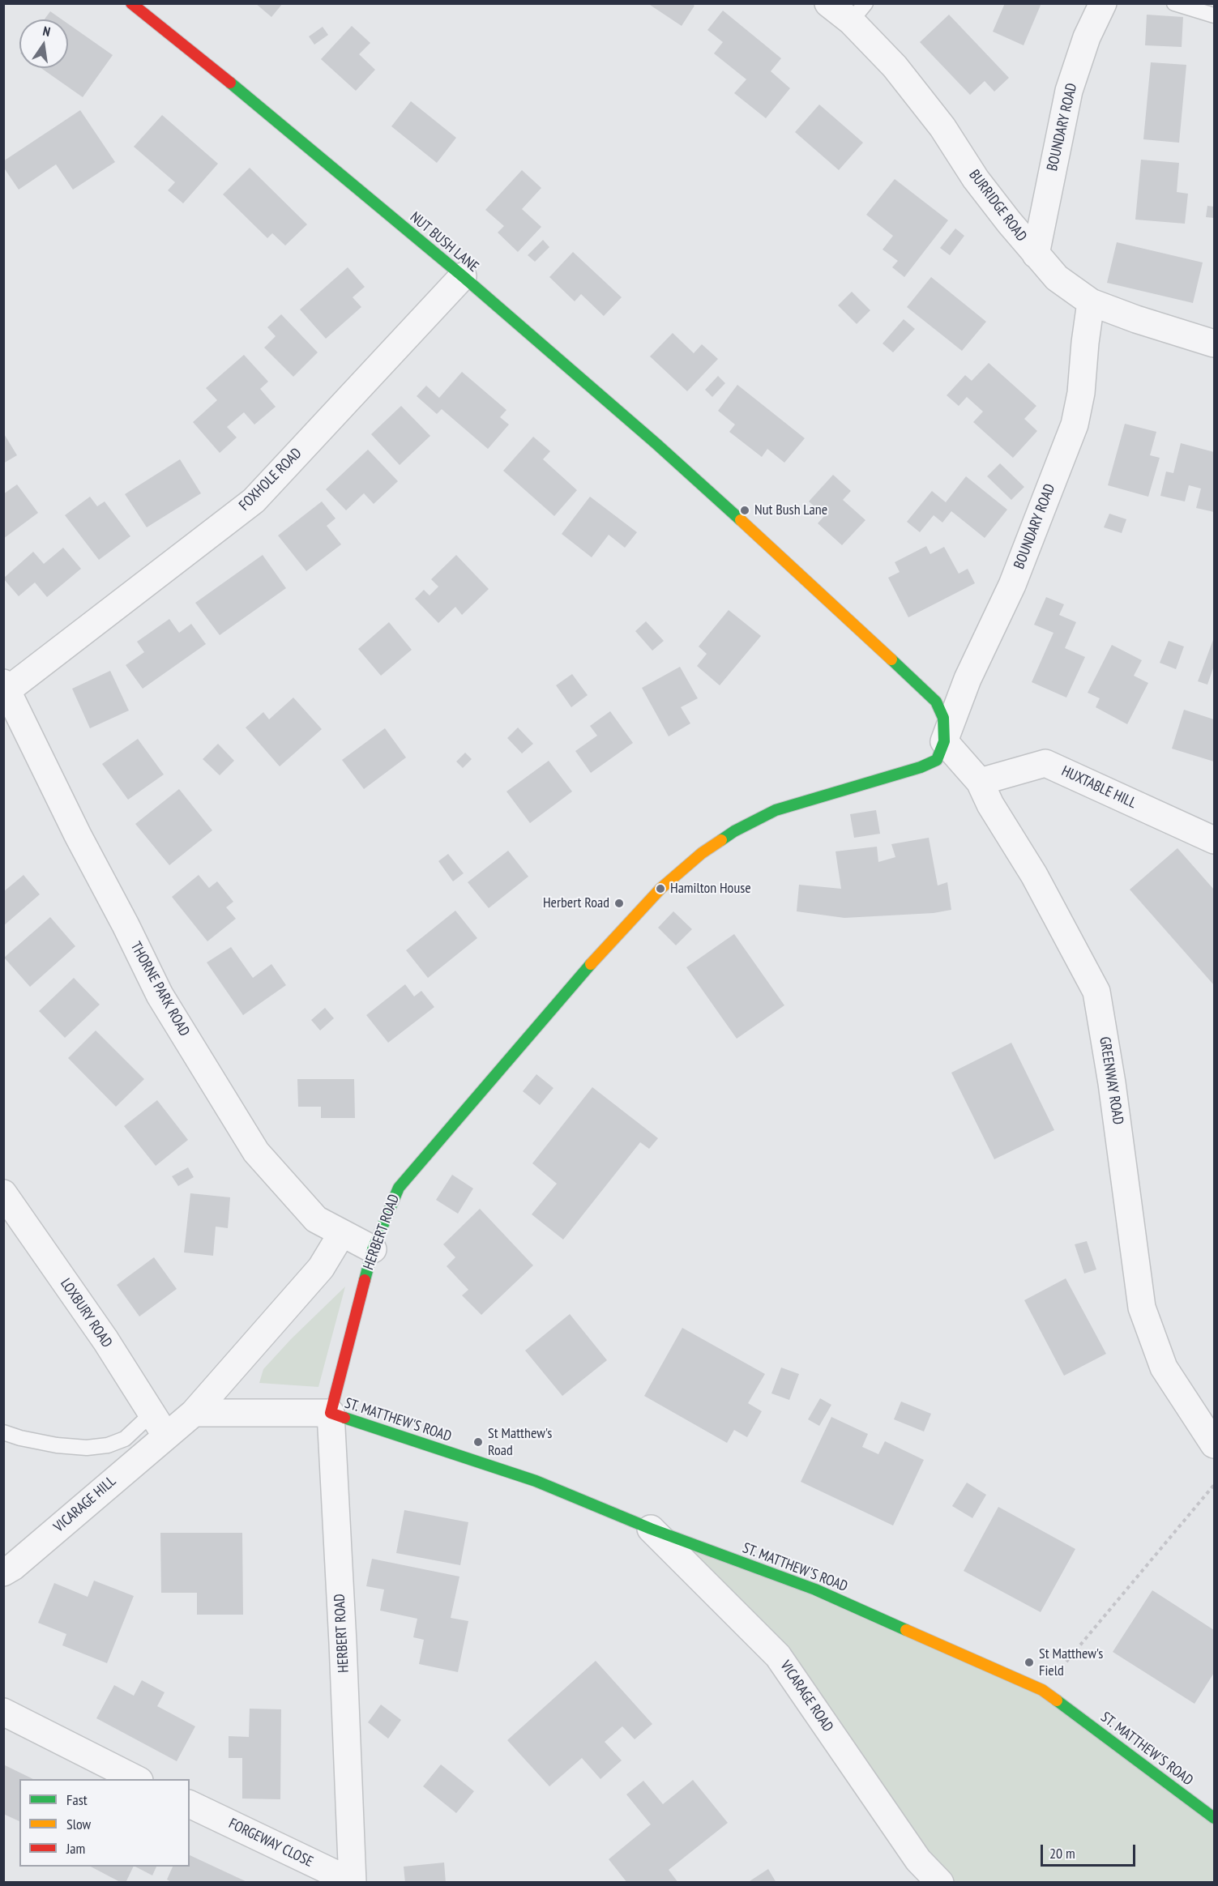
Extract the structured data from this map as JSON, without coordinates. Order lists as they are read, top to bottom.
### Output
{
  "streets": {
    "street": [
      "BOUNDARY ROAD",
      "BURRIDGE ROAD",
      "NUT BUSH LANE",
      "FOXHOLE ROAD",
      "HUXTABLE HILL",
      "THORNE PARK ROAD",
      "GREENWAY ROAD",
      "HERBERT ROAD",
      "LOXBURY ROAD",
      "ST. MATTHEW'S ROAD",
      "VICARAGE HILL",
      "VICARAGE ROAD",
      "FORGEWAY CLOSE"
    ]
  },
  "crossings": [
    ["BOUNDARY ROAD", "BURRIDGE ROAD"],
    ["BOUNDARY ROAD", "NUT BUSH LANE"],
    ["BOUNDARY ROAD", "GREENWAY ROAD"],
    ["BOUNDARY ROAD", "HERBERT ROAD"],
    ["NUT BUSH LANE", "FOXHOLE ROAD"],
    ["NUT BUSH LANE", "GREENWAY ROAD"],
    ["NUT BUSH LANE", "HERBERT ROAD"],
    ["FOXHOLE ROAD", "THORNE PARK ROAD"],
    ["HUXTABLE HILL", "GREENWAY ROAD"],
    ["THORNE PARK ROAD", "HERBERT ROAD"],
    ["THORNE PARK ROAD", "VICARAGE HILL"],
    ["GREENWAY ROAD", "HERBERT ROAD"],
    ["HERBERT ROAD", "ST. MATTHEW'S ROAD"],
    ["HERBERT ROAD", "FORGEWAY CLOSE"],
    ["LOXBURY ROAD", "VICARAGE HILL"],
    ["ST. MATTHEW'S ROAD", "VICARAGE ROAD"]
  ],
  "places": [
    "Nut Bush Lane",
    "Hamilton House",
    "Herbert Road",
    "St Matthew's Road",
    "St Matthew's Field"
  ],
  "legend": ["Fast", "Slow", "Jam"],
  "scale_bar": "20 m",
  "north": "top"
}
